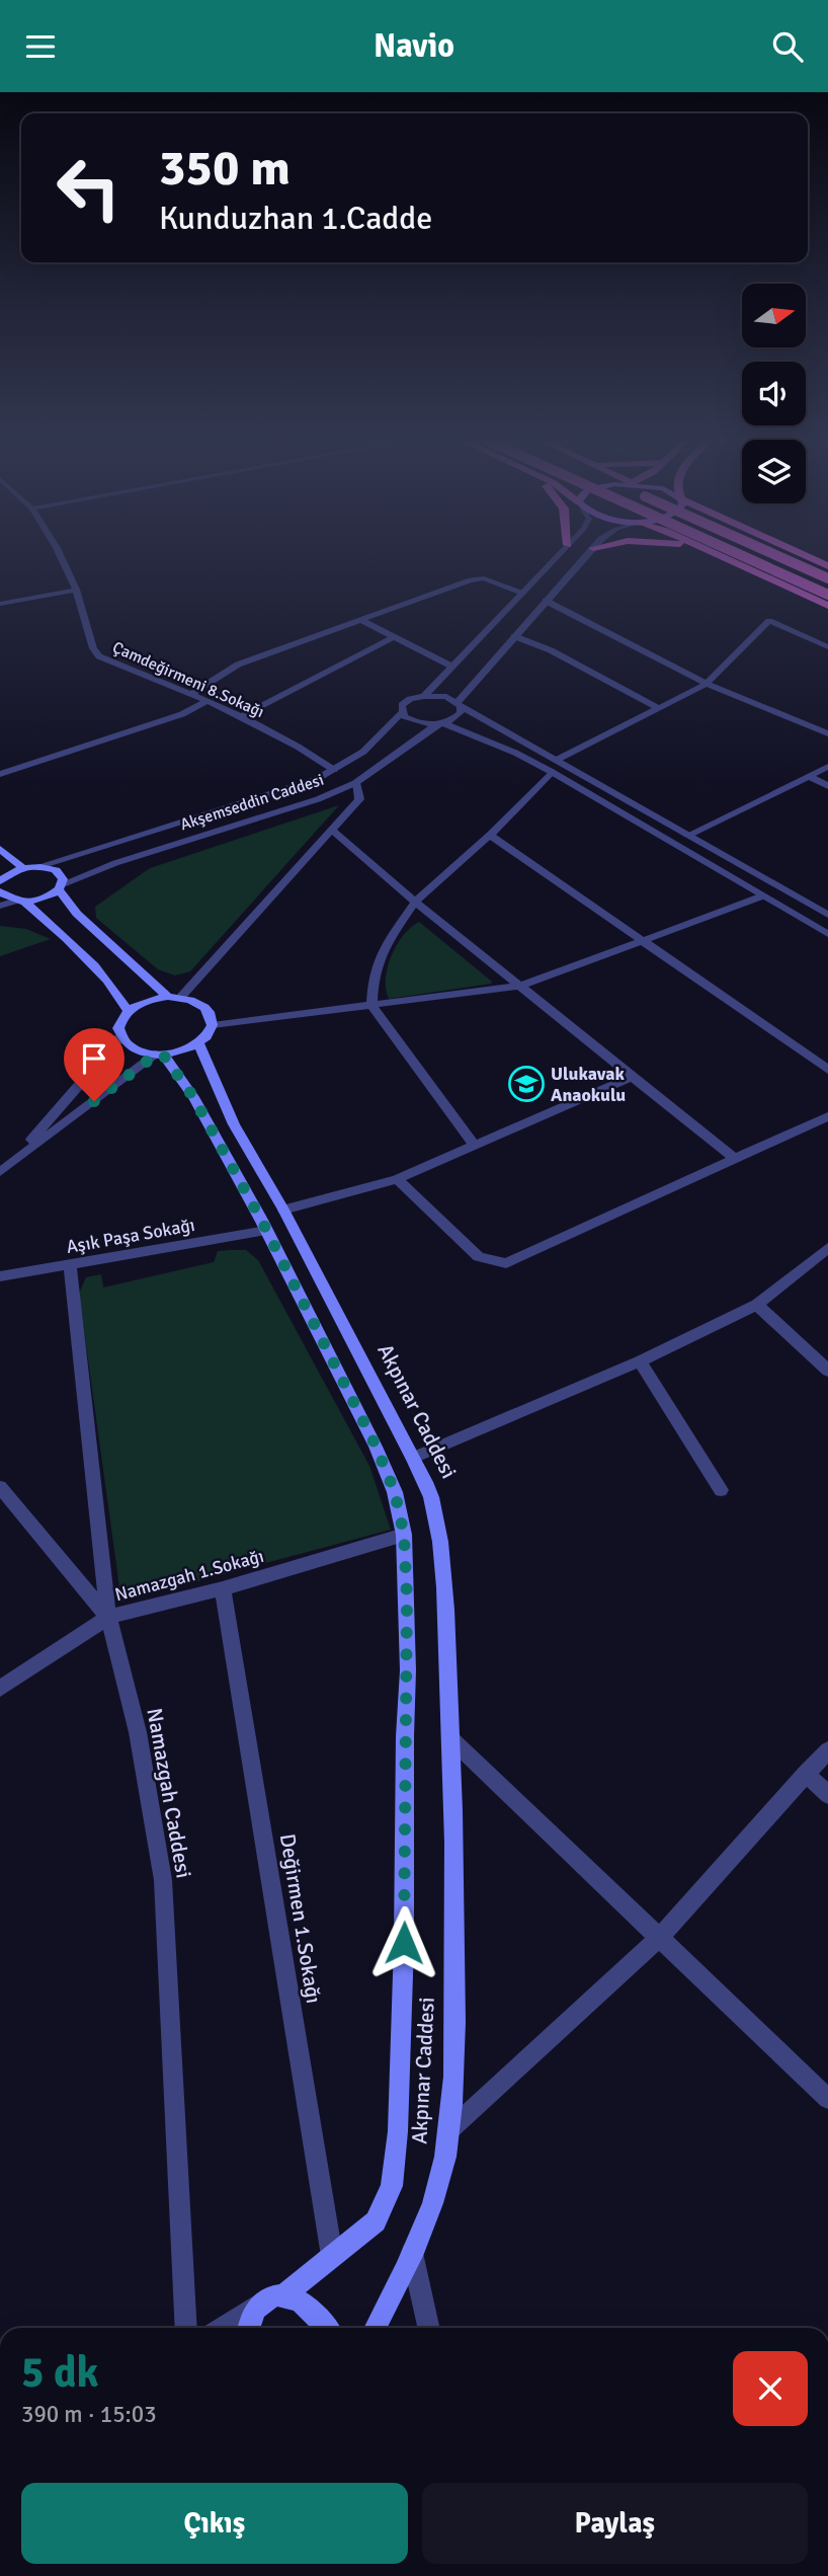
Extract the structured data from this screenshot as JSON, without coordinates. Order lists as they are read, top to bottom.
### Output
{
  "streets": {
    "main road": ["Akpınar Caddesi"],
    "street": [
      "Çamdeğirmeni 8.Sokağı",
      "Akşemseddin Caddesi",
      "Aşık Paşa Sokağı",
      "Namazgah 1.Sokağı",
      "Namazgah Caddesi",
      "Değirmen 1.Sokağı"
    ]
  },
  "crossings": [
    ["Çamdeğirmeni 8.Sokağı", "Akşemseddin Caddesi"],
    ["Aşık Paşa Sokağı", "Akpınar Caddesi"],
    ["Aşık Paşa Sokağı", "Namazgah Caddesi"],
    ["Akpınar Caddesi", "Namazgah 1.Sokağı"],
    ["Akpınar Caddesi", "Değirmen 1.Sokağı"],
    ["Namazgah 1.Sokağı", "Namazgah Caddesi"],
    ["Namazgah 1.Sokağı", "Değirmen 1.Sokağı"]
  ],
  "places": {
    "school or university": ["Ulukavak Anaokulu"]
  },
  "north": "right",
  "page": {
    "header": "Navio",
    "turn": ["350 m", "Kunduzhan 1.Cadde"],
    "heading": ["5 dk", "390 m · 15:03"],
    "buttons": ["Çıkış", "Paylaş"]
  }
}
